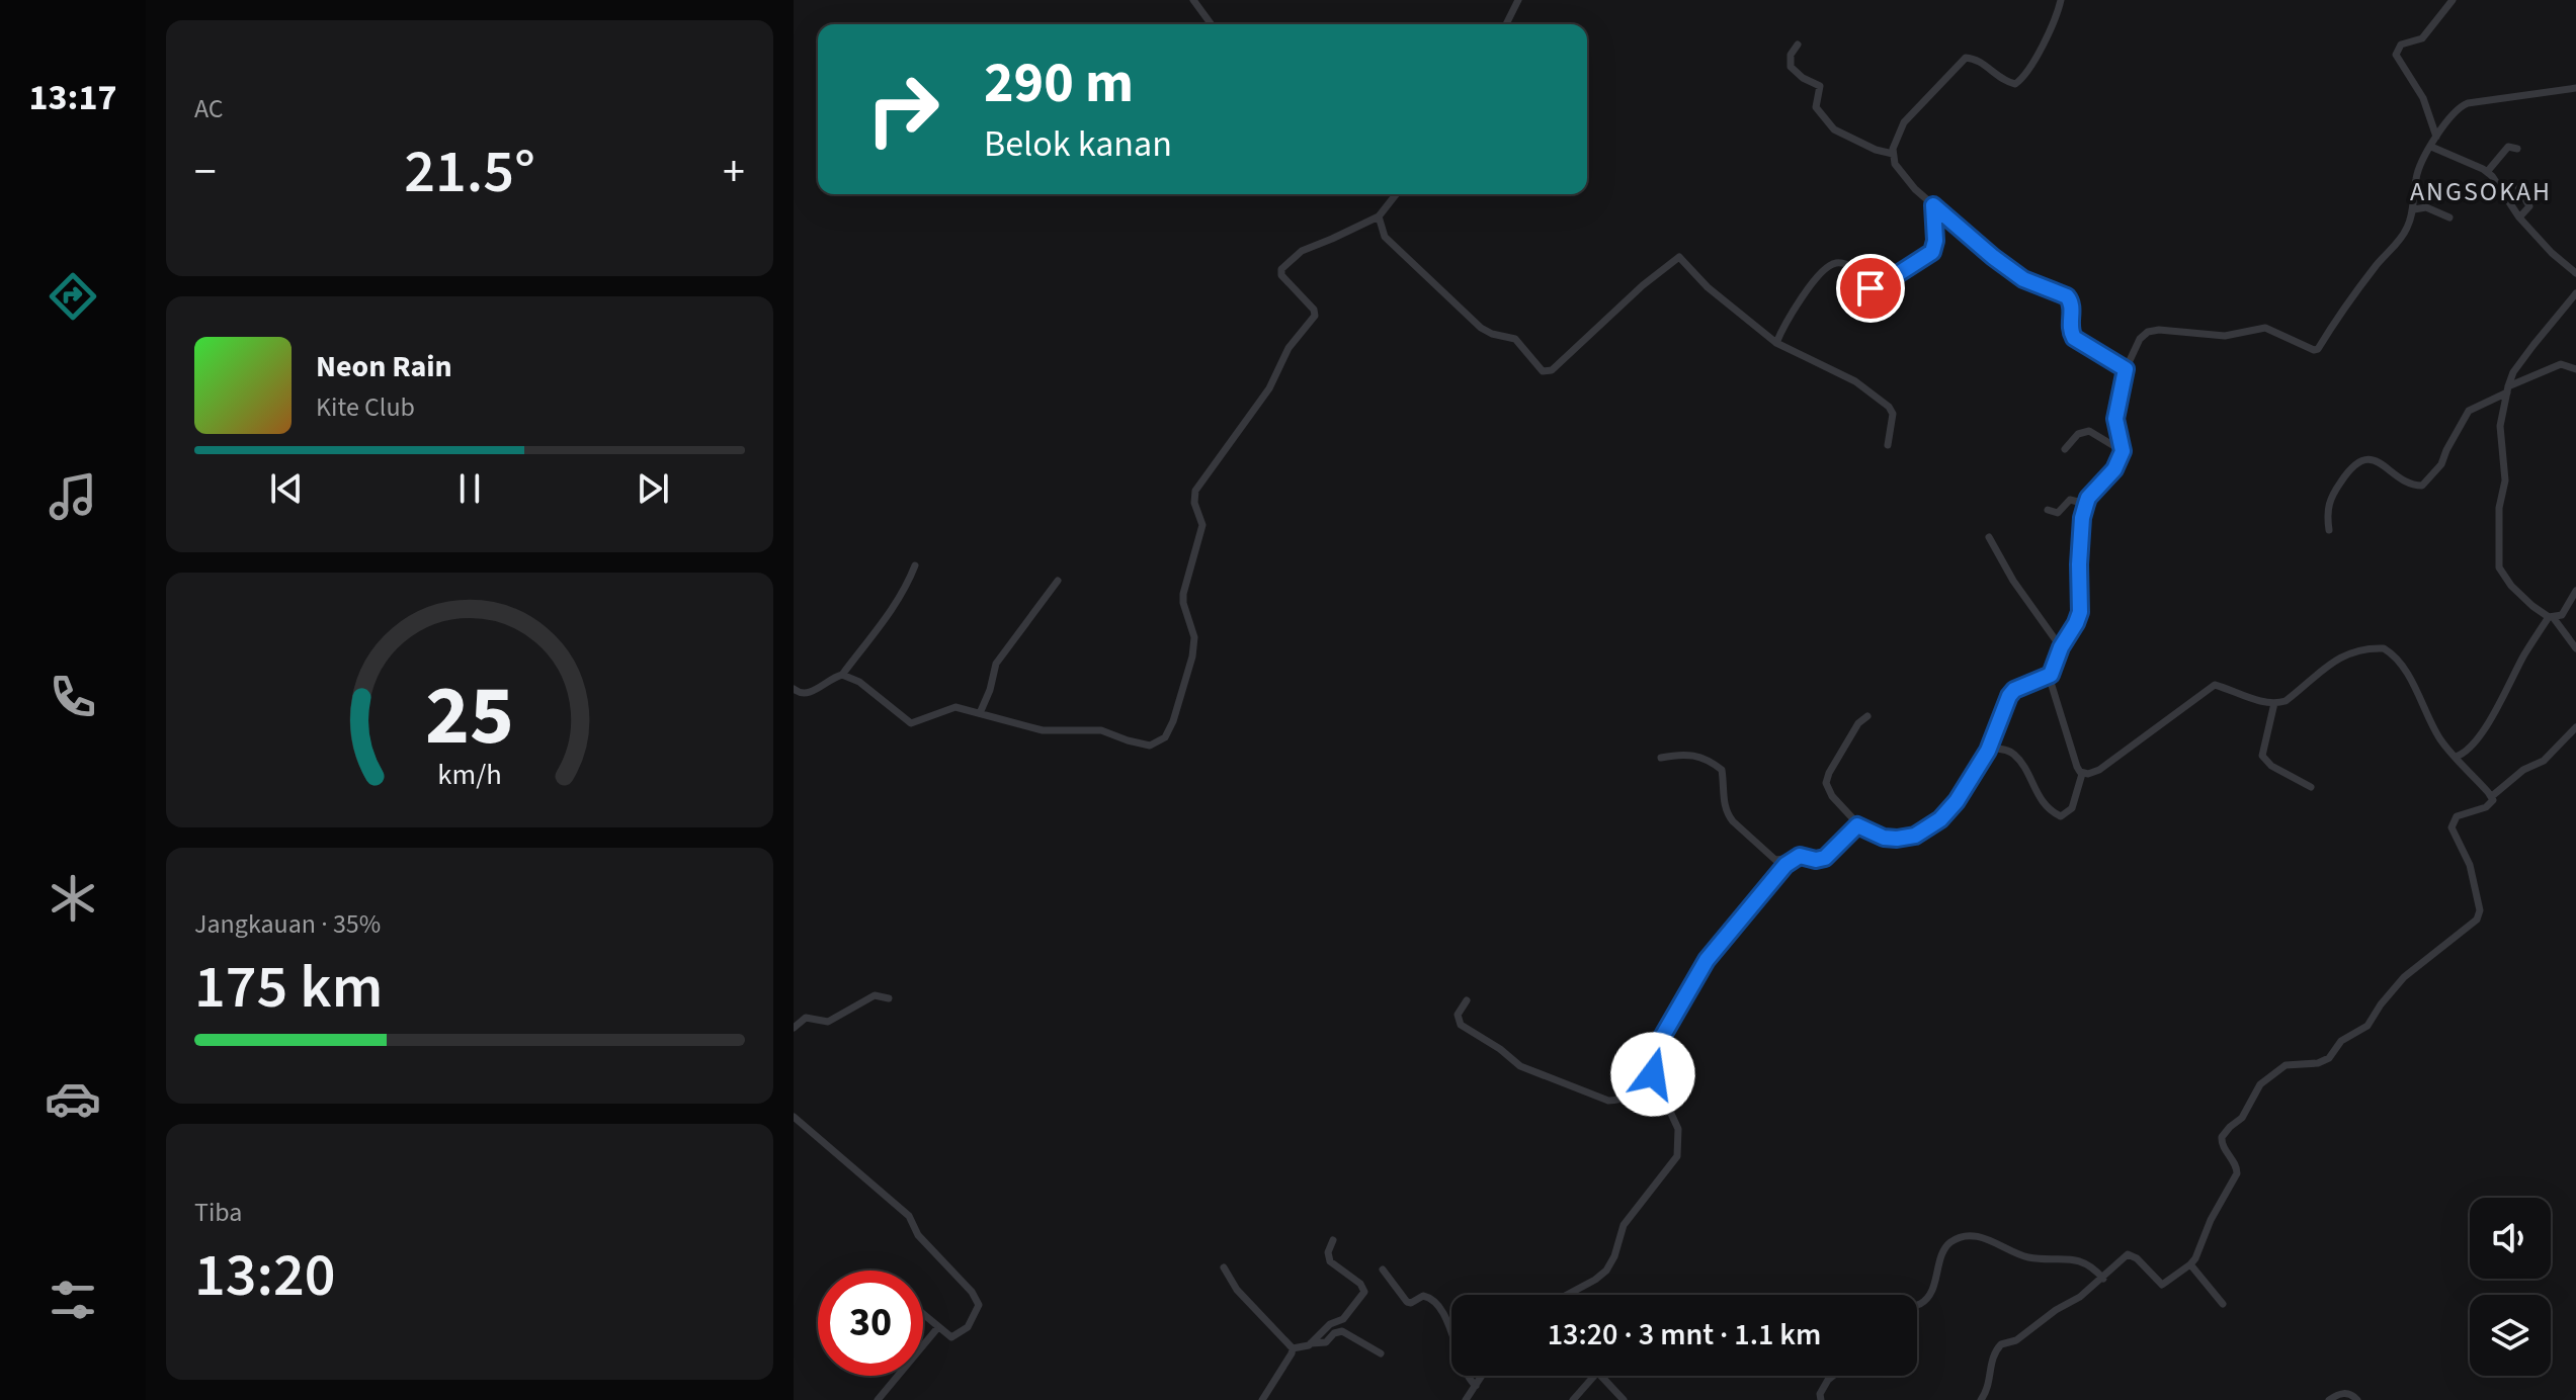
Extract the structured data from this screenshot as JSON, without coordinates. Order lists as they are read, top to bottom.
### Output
{
  "districts": ["ANGSOKAH"],
  "page": {
    "tabs": "13:17",
    "tile": [
      "AC",
      ["Jangkauan · 35%", "175 km"],
      ["Tiba", "13:20"]
    ],
    "turn": ["290 m", "Belok kanan"],
    "heat": ["−", "21.5°", "+"],
    "song": ["Neon Rain", "Kite Club"],
    "limit": "30",
    "trip": "13:20 · 3 mnt · 1.1 km",
    "gauge": ["25", "km/h"]
  }
}
